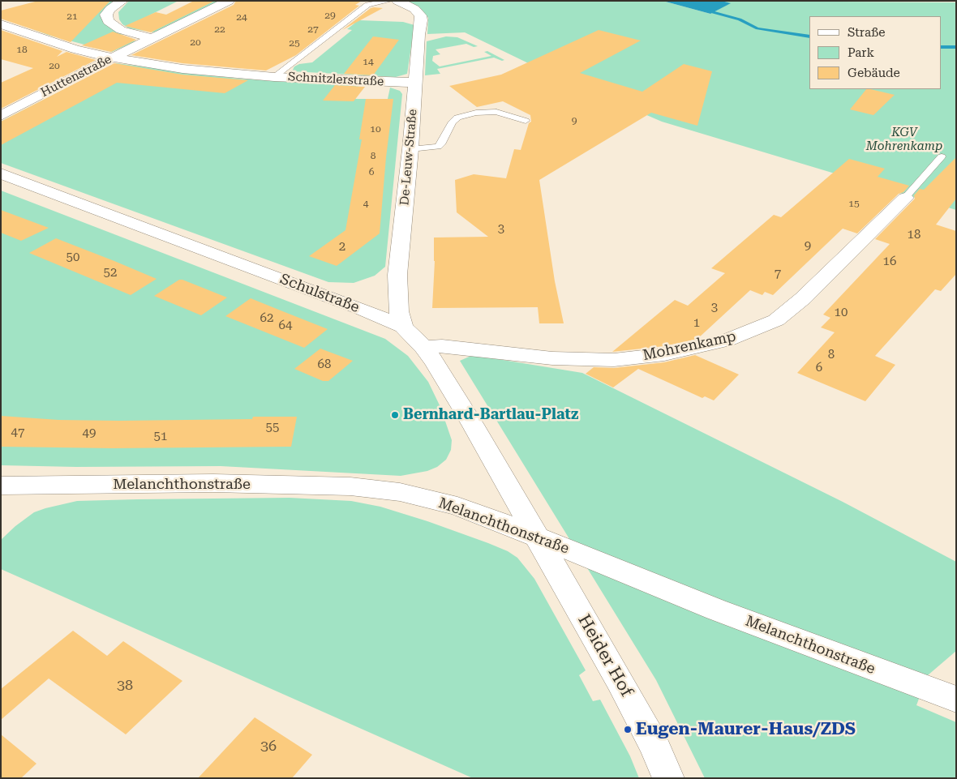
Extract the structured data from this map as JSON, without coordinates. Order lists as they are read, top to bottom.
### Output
{
  "streets": {
    "street": [
      "Huttenstraße",
      "Schnitzlerstraße",
      "De-Leuw-Straße",
      "Schulstraße",
      "Mohrenkamp",
      "Melanchthonstraße",
      "Heider Hof"
    ]
  },
  "crossings": [
    ["Schnitzlerstraße", "De-Leuw-Straße"],
    ["De-Leuw-Straße", "Schulstraße"],
    ["Schulstraße", "Mohrenkamp"],
    ["Schulstraße", "Melanchthonstraße"],
    ["Schulstraße", "Heider Hof"],
    ["Melanchthonstraße", "Heider Hof"]
  ],
  "parks": ["KGV Mohrenkamp"],
  "places": ["Bernhard-Bartlau-Platz", "Eugen-Maurer-Haus/ZDS"],
  "house_numbers": [
    "29",
    "21",
    "24",
    "22",
    "27",
    "20",
    "25",
    "18",
    "14",
    "20",
    "9",
    "10",
    "8",
    "6",
    "4",
    "15",
    "3",
    "18",
    "9",
    "2",
    "50",
    "16",
    "52",
    "7",
    "3",
    "10",
    "62",
    "1",
    "64",
    "8",
    "68",
    "6",
    "55",
    "47",
    "49",
    "51",
    "38",
    "36"
  ],
  "legend": ["Straße", "Park", "Gebäude"]
}
